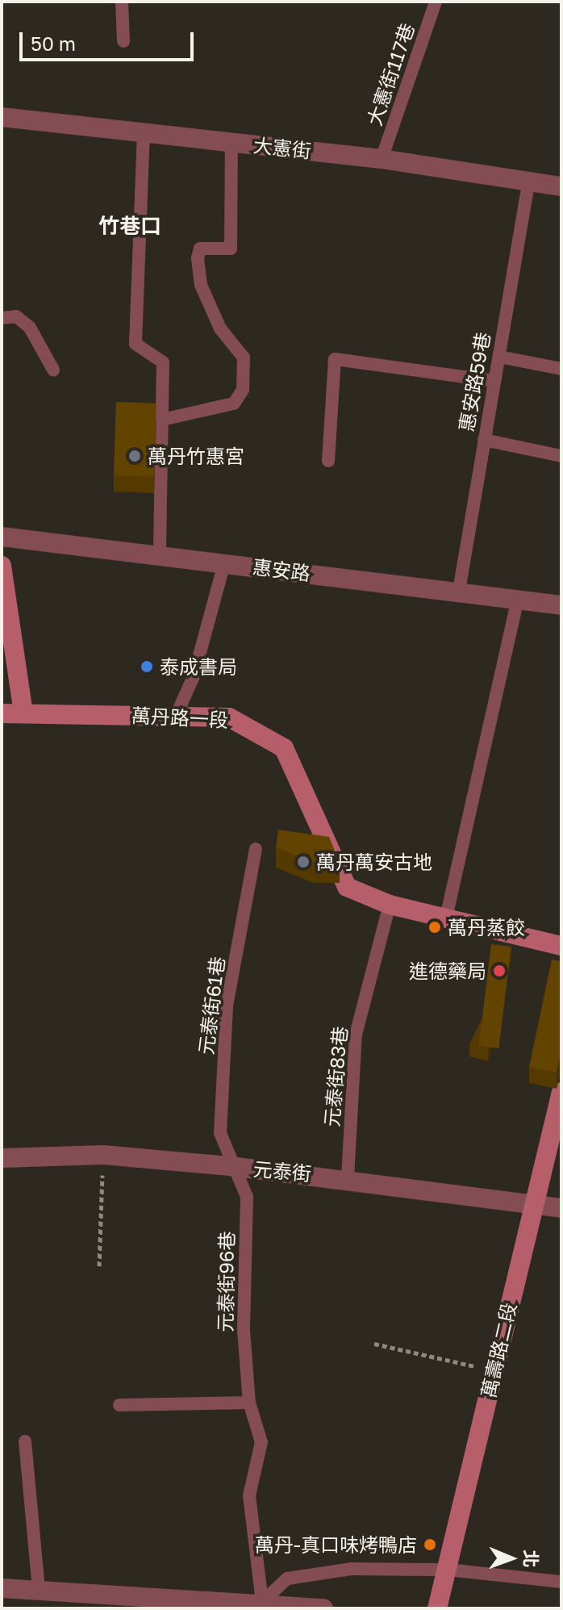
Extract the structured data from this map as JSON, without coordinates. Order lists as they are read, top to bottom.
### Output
{
  "streets": {
    "street": [
      "大憲街",
      "惠安路",
      "萬丹路一段",
      "元泰街",
      "萬壽路二段"
    ],
    "lane": [
      "大憲街117巷",
      "惠安路59巷",
      "元泰街61巷",
      "元泰街83巷",
      "元泰街96巷"
    ]
  },
  "crossings": [
    ["大憲街117巷", "大憲街"],
    ["大憲街", "惠安路59巷"],
    ["惠安路59巷", "惠安路"],
    ["萬丹路一段", "元泰街83巷"],
    ["元泰街61巷", "元泰街"],
    ["元泰街61巷", "元泰街96巷"],
    ["元泰街83巷", "元泰街"],
    ["元泰街", "元泰街96巷"],
    ["元泰街", "萬壽路二段"]
  ],
  "districts": ["竹巷口"],
  "places": [
    "萬丹竹惠宮",
    "泰成書局",
    "萬丹萬安古地",
    "萬丹蒸餃",
    "進德藥局",
    "萬丹-真口味烤鴨店"
  ],
  "scale_bar": "50 m",
  "north": "right"
}
